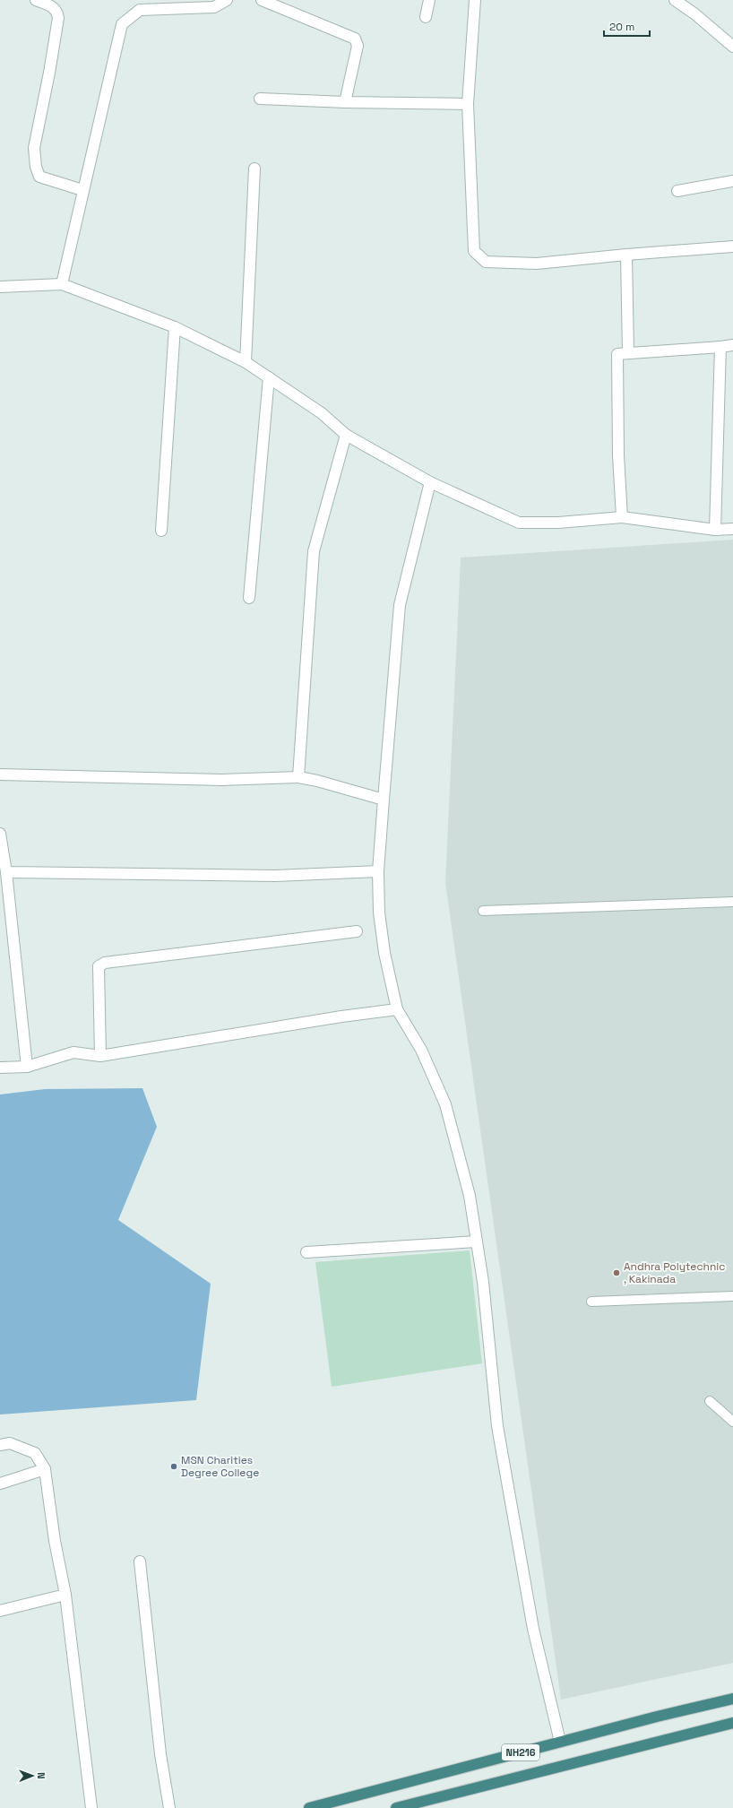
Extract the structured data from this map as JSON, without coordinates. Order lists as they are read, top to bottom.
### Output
{
  "streets": {
    "highway": ["NH216"]
  },
  "places": ["Andhra Polytechnic , Kakinada", "MSN Charities Degree College"],
  "scale_bar": "20 m",
  "north": "right"
}
